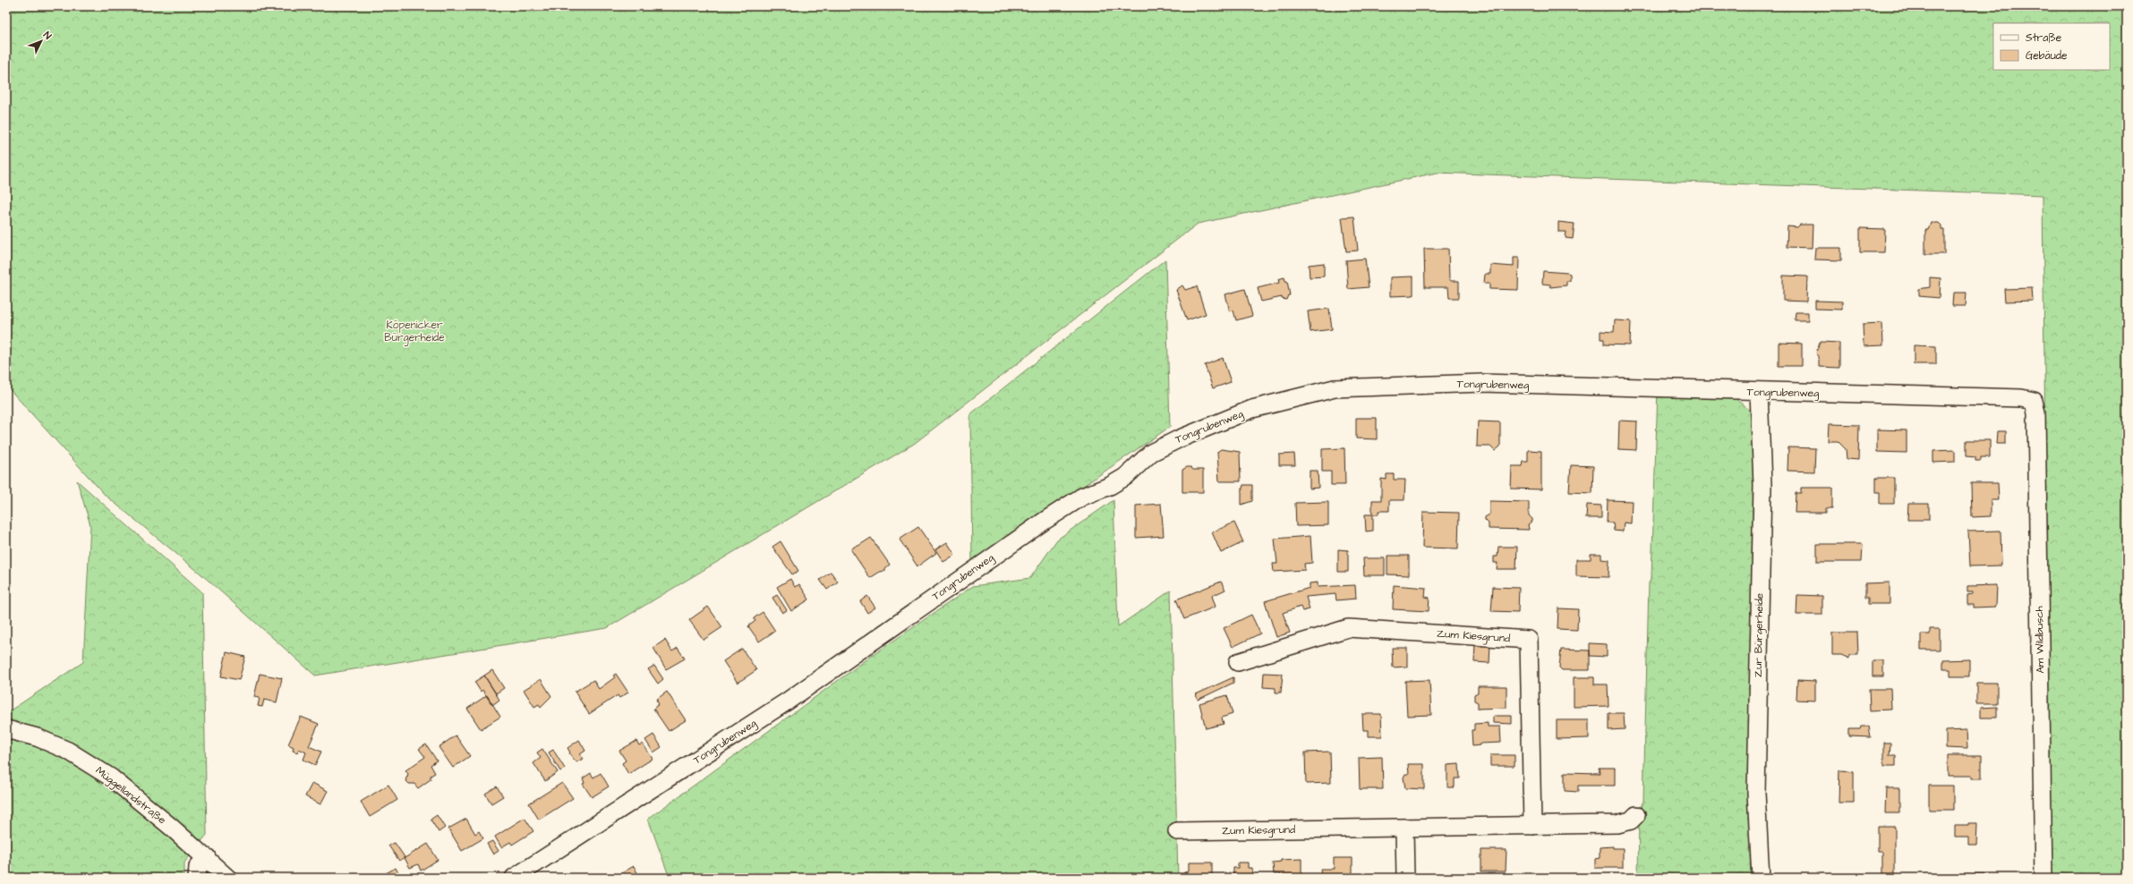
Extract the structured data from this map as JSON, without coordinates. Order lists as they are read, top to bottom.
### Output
{
  "streets": {
    "street": [
      "Tongrubenweg",
      "Zur Bürgerheide",
      "Zum Kiesgrund",
      "Am Wildbusch",
      "Müggellandstraße"
    ]
  },
  "crossings": [
    ["Tongrubenweg", "Zur Bürgerheide"],
    ["Tongrubenweg", "Am Wildbusch"]
  ],
  "parks": ["Köpenicker Bürgerheide"],
  "legend": ["Straße", "Gebäude"],
  "north": "top right"
}
